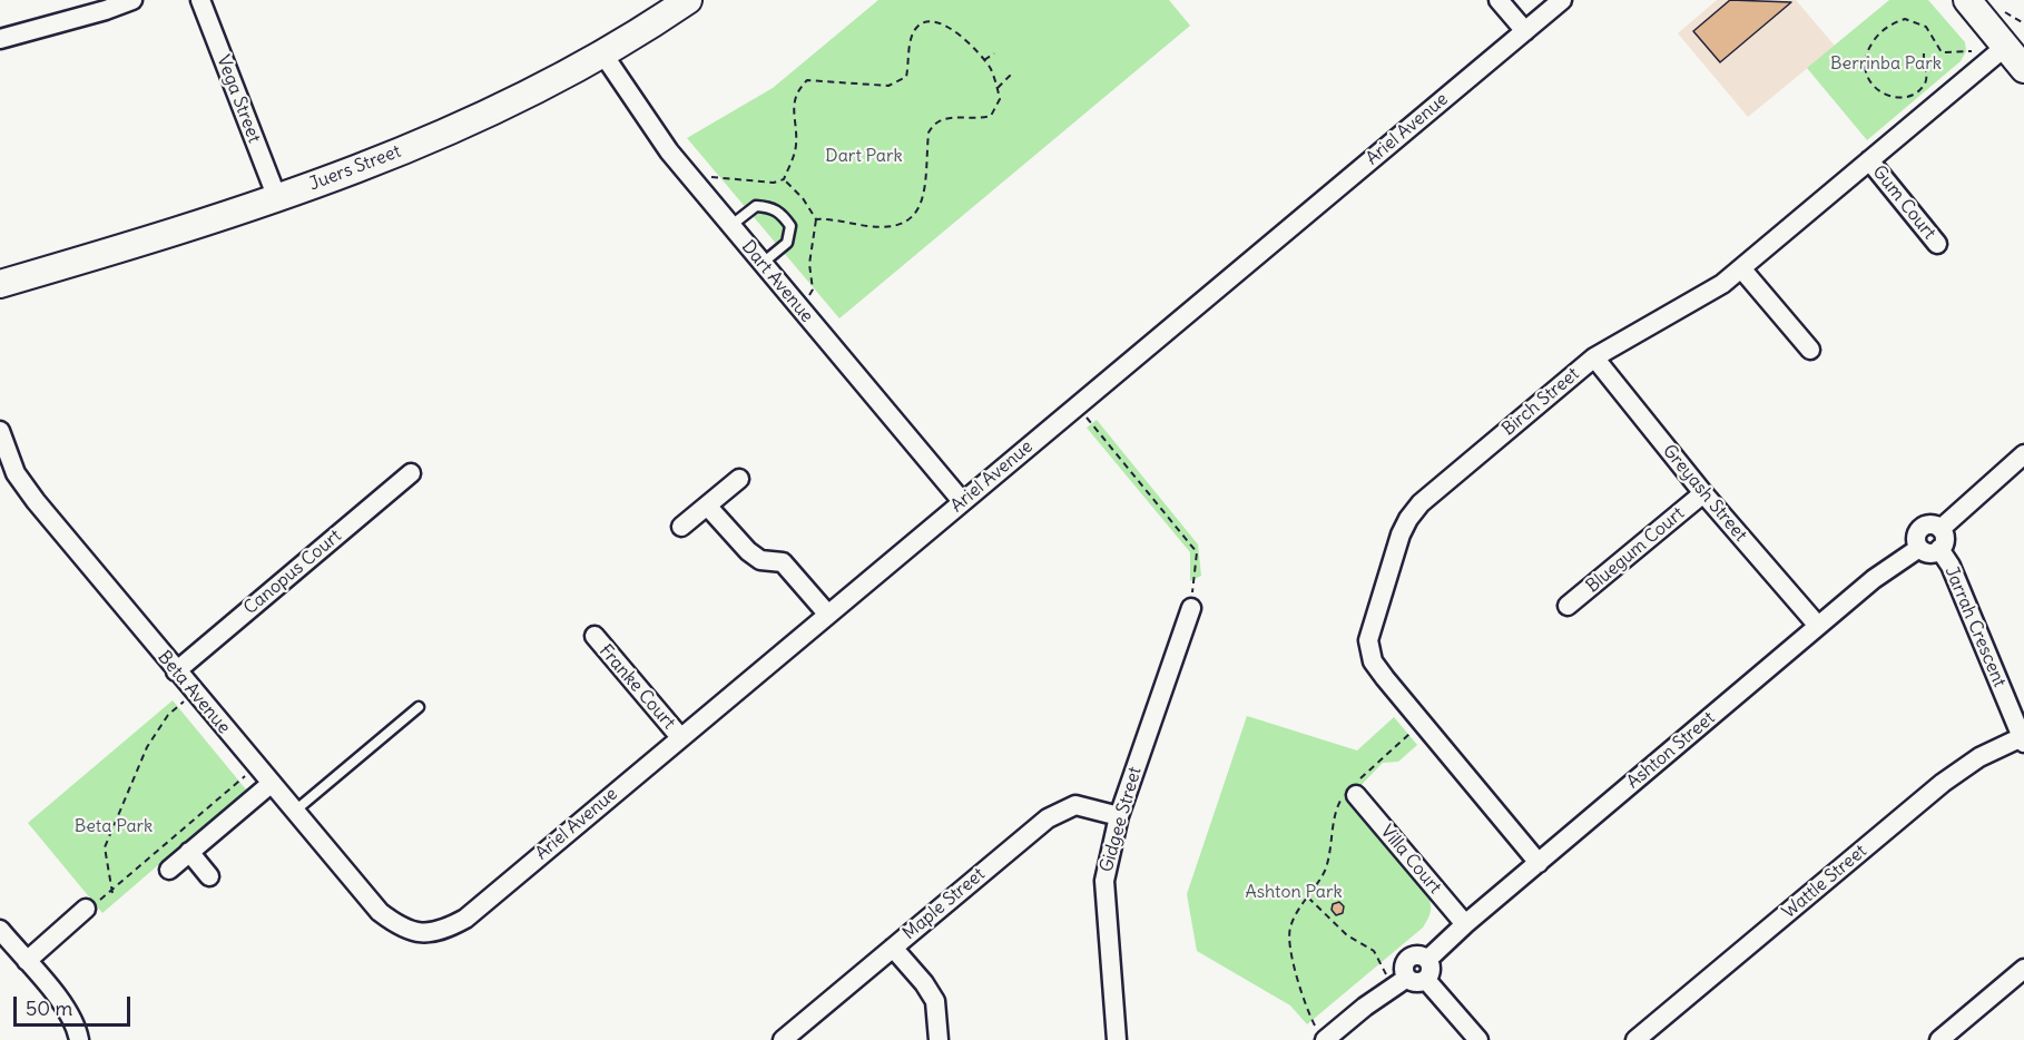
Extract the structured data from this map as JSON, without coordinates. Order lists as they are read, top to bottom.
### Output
{
  "streets": {
    "street": [
      "Vega Street",
      "Ariel Avenue",
      "Juers Street",
      "Gum Court",
      "Dart Avenue",
      "Birch Street",
      "Greyash Street",
      "Bluegum Court",
      "Canopus Court",
      "Jarrah Crescent",
      "Franke Court",
      "Beta Avenue",
      "Ashton Street",
      "Gidgee Street",
      "Villa Court",
      "Wattle Street",
      "Maple Street"
    ]
  },
  "crossings": [
    ["Vega Street", "Juers Street"],
    ["Ariel Avenue", "Dart Avenue"],
    ["Ariel Avenue", "Franke Court"],
    ["Ariel Avenue", "Beta Avenue"],
    ["Juers Street", "Dart Avenue"],
    ["Gum Court", "Birch Street"],
    ["Birch Street", "Greyash Street"],
    ["Birch Street", "Ashton Street"],
    ["Greyash Street", "Bluegum Court"],
    ["Greyash Street", "Ashton Street"],
    ["Canopus Court", "Beta Avenue"],
    ["Jarrah Crescent", "Ashton Street"],
    ["Jarrah Crescent", "Wattle Street"],
    ["Ashton Street", "Villa Court"],
    ["Gidgee Street", "Maple Street"]
  ],
  "parks": [
    "Berrinba Park",
    "Dart Park",
    "Beta Park",
    "Ashton Park"
  ],
  "scale_bar": "50 m"
}
